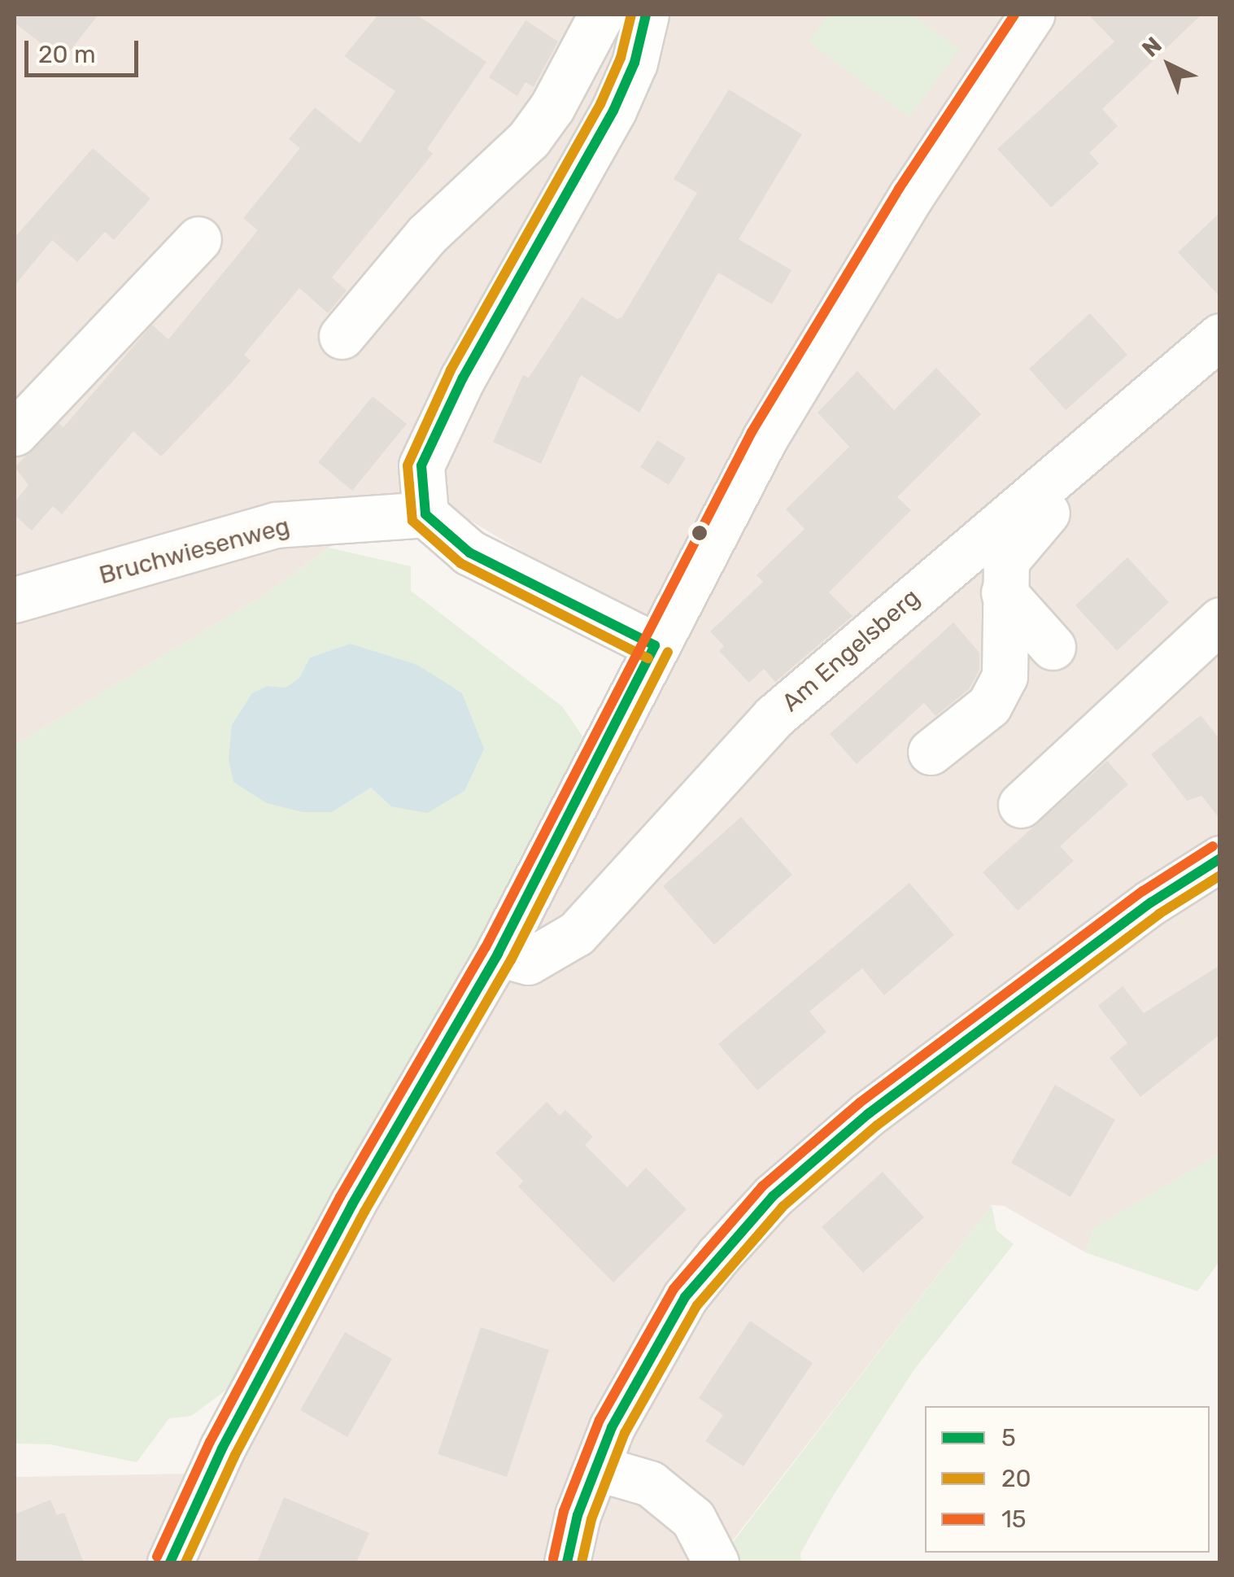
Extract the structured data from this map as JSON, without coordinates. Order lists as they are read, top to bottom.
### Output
{
  "streets": {
    "street": ["Bruchwiesenweg", "Am Engelsberg"]
  },
  "lines": ["transit line 5", "transit line 20", "transit line 15"],
  "legend": ["5", "20", "15"],
  "scale_bar": "20 m",
  "north": "top left"
}
